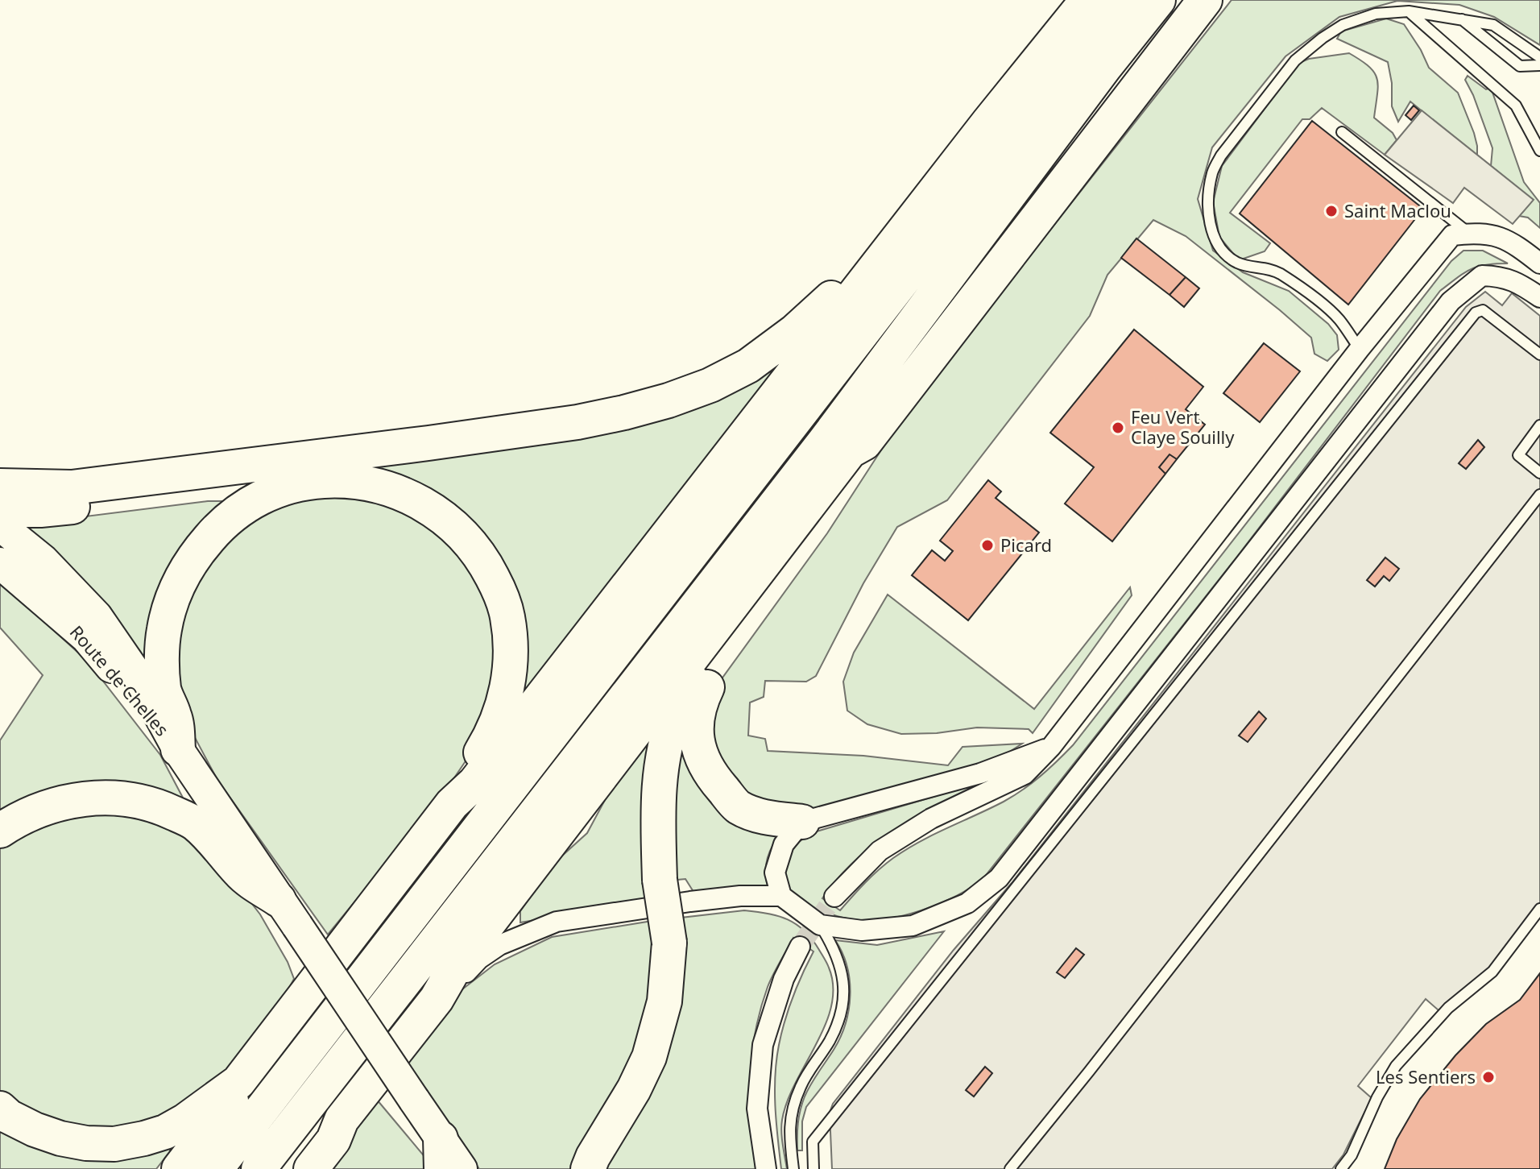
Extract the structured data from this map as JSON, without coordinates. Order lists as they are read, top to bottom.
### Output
{
  "streets": {
    "main road": ["Route de Chelles"]
  },
  "places": [
    "Saint Maclou",
    "Feu Vert Claye Souilly",
    "Picard",
    "Les Sentiers"
  ]
}
